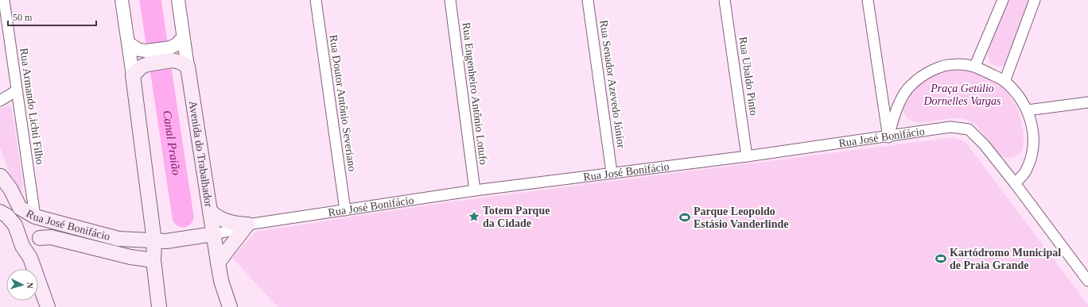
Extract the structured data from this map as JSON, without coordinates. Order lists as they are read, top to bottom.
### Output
{
  "streets": {
    "main road": ["Rua José Bonifácio", "Avenida do Trabalhador"],
    "street": [
      "Rua Ubaldo Pinto",
      "Rua Senador Azevedo Júnior",
      "Rua Engenheiro Antônio Lotufo",
      "Rua Doutor Antônio Severiano",
      "Rua Armando Lichti Filho"
    ]
  },
  "crossings": [
    ["Rua Ubaldo Pinto", "Rua José Bonifácio"],
    ["Rua Senador Azevedo Júnior", "Rua José Bonifácio"],
    ["Rua Engenheiro Antônio Lotufo", "Rua José Bonifácio"],
    ["Rua Doutor Antônio Severiano", "Rua José Bonifácio"],
    ["Rua Armando Lichti Filho", "Rua José Bonifácio"],
    ["Rua José Bonifácio", "Avenida do Trabalhador"]
  ],
  "water": ["Canal Praião"],
  "parks": ["Praça Getúlio Dornelles Vargas"],
  "places": {
    "place": ["Totem Parque da Cidade"],
    "sports": ["Parque Leopoldo Estásio Vanderlinde", "Kartódromo Municipal de Praia Grande"]
  },
  "scale_bar": "50 m",
  "north": "right"
}
